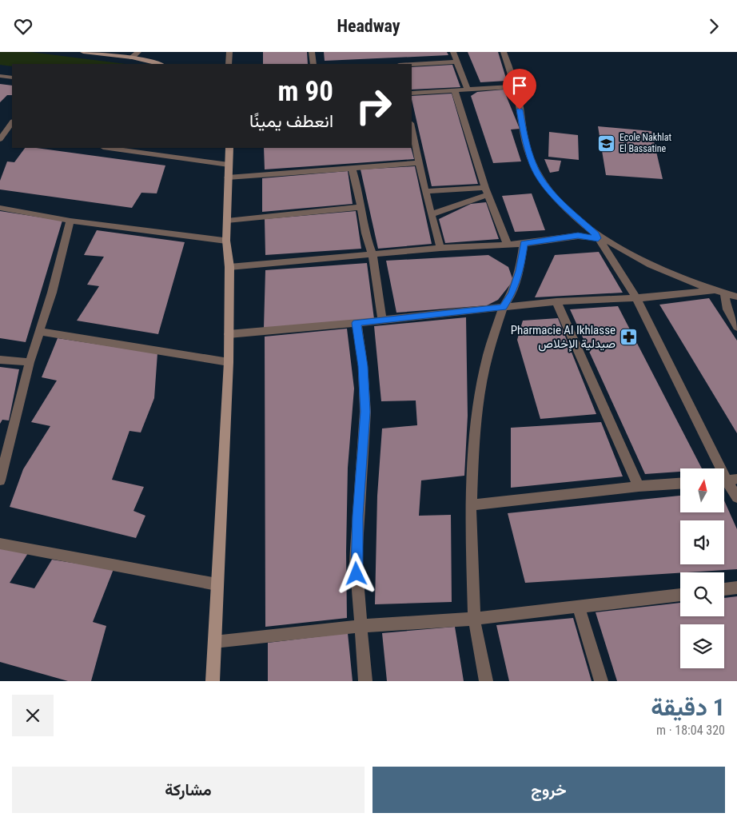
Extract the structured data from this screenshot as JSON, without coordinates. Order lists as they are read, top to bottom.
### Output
{
  "places": {
    "school or university": ["Ecole Nakhlat El Bassatine"],
    "pharmacy": ["Pharmacie Al Ikhlasse صيدلية الإخلاص"]
  },
  "north": "top",
  "page": {
    "header": "Headway",
    "turn": ["90 m", "انعطف يمينًا"],
    "heading": ["1 دقيقة", "320 m · 18:04"],
    "buttons": ["خروج", "مشاركة"]
  }
}
